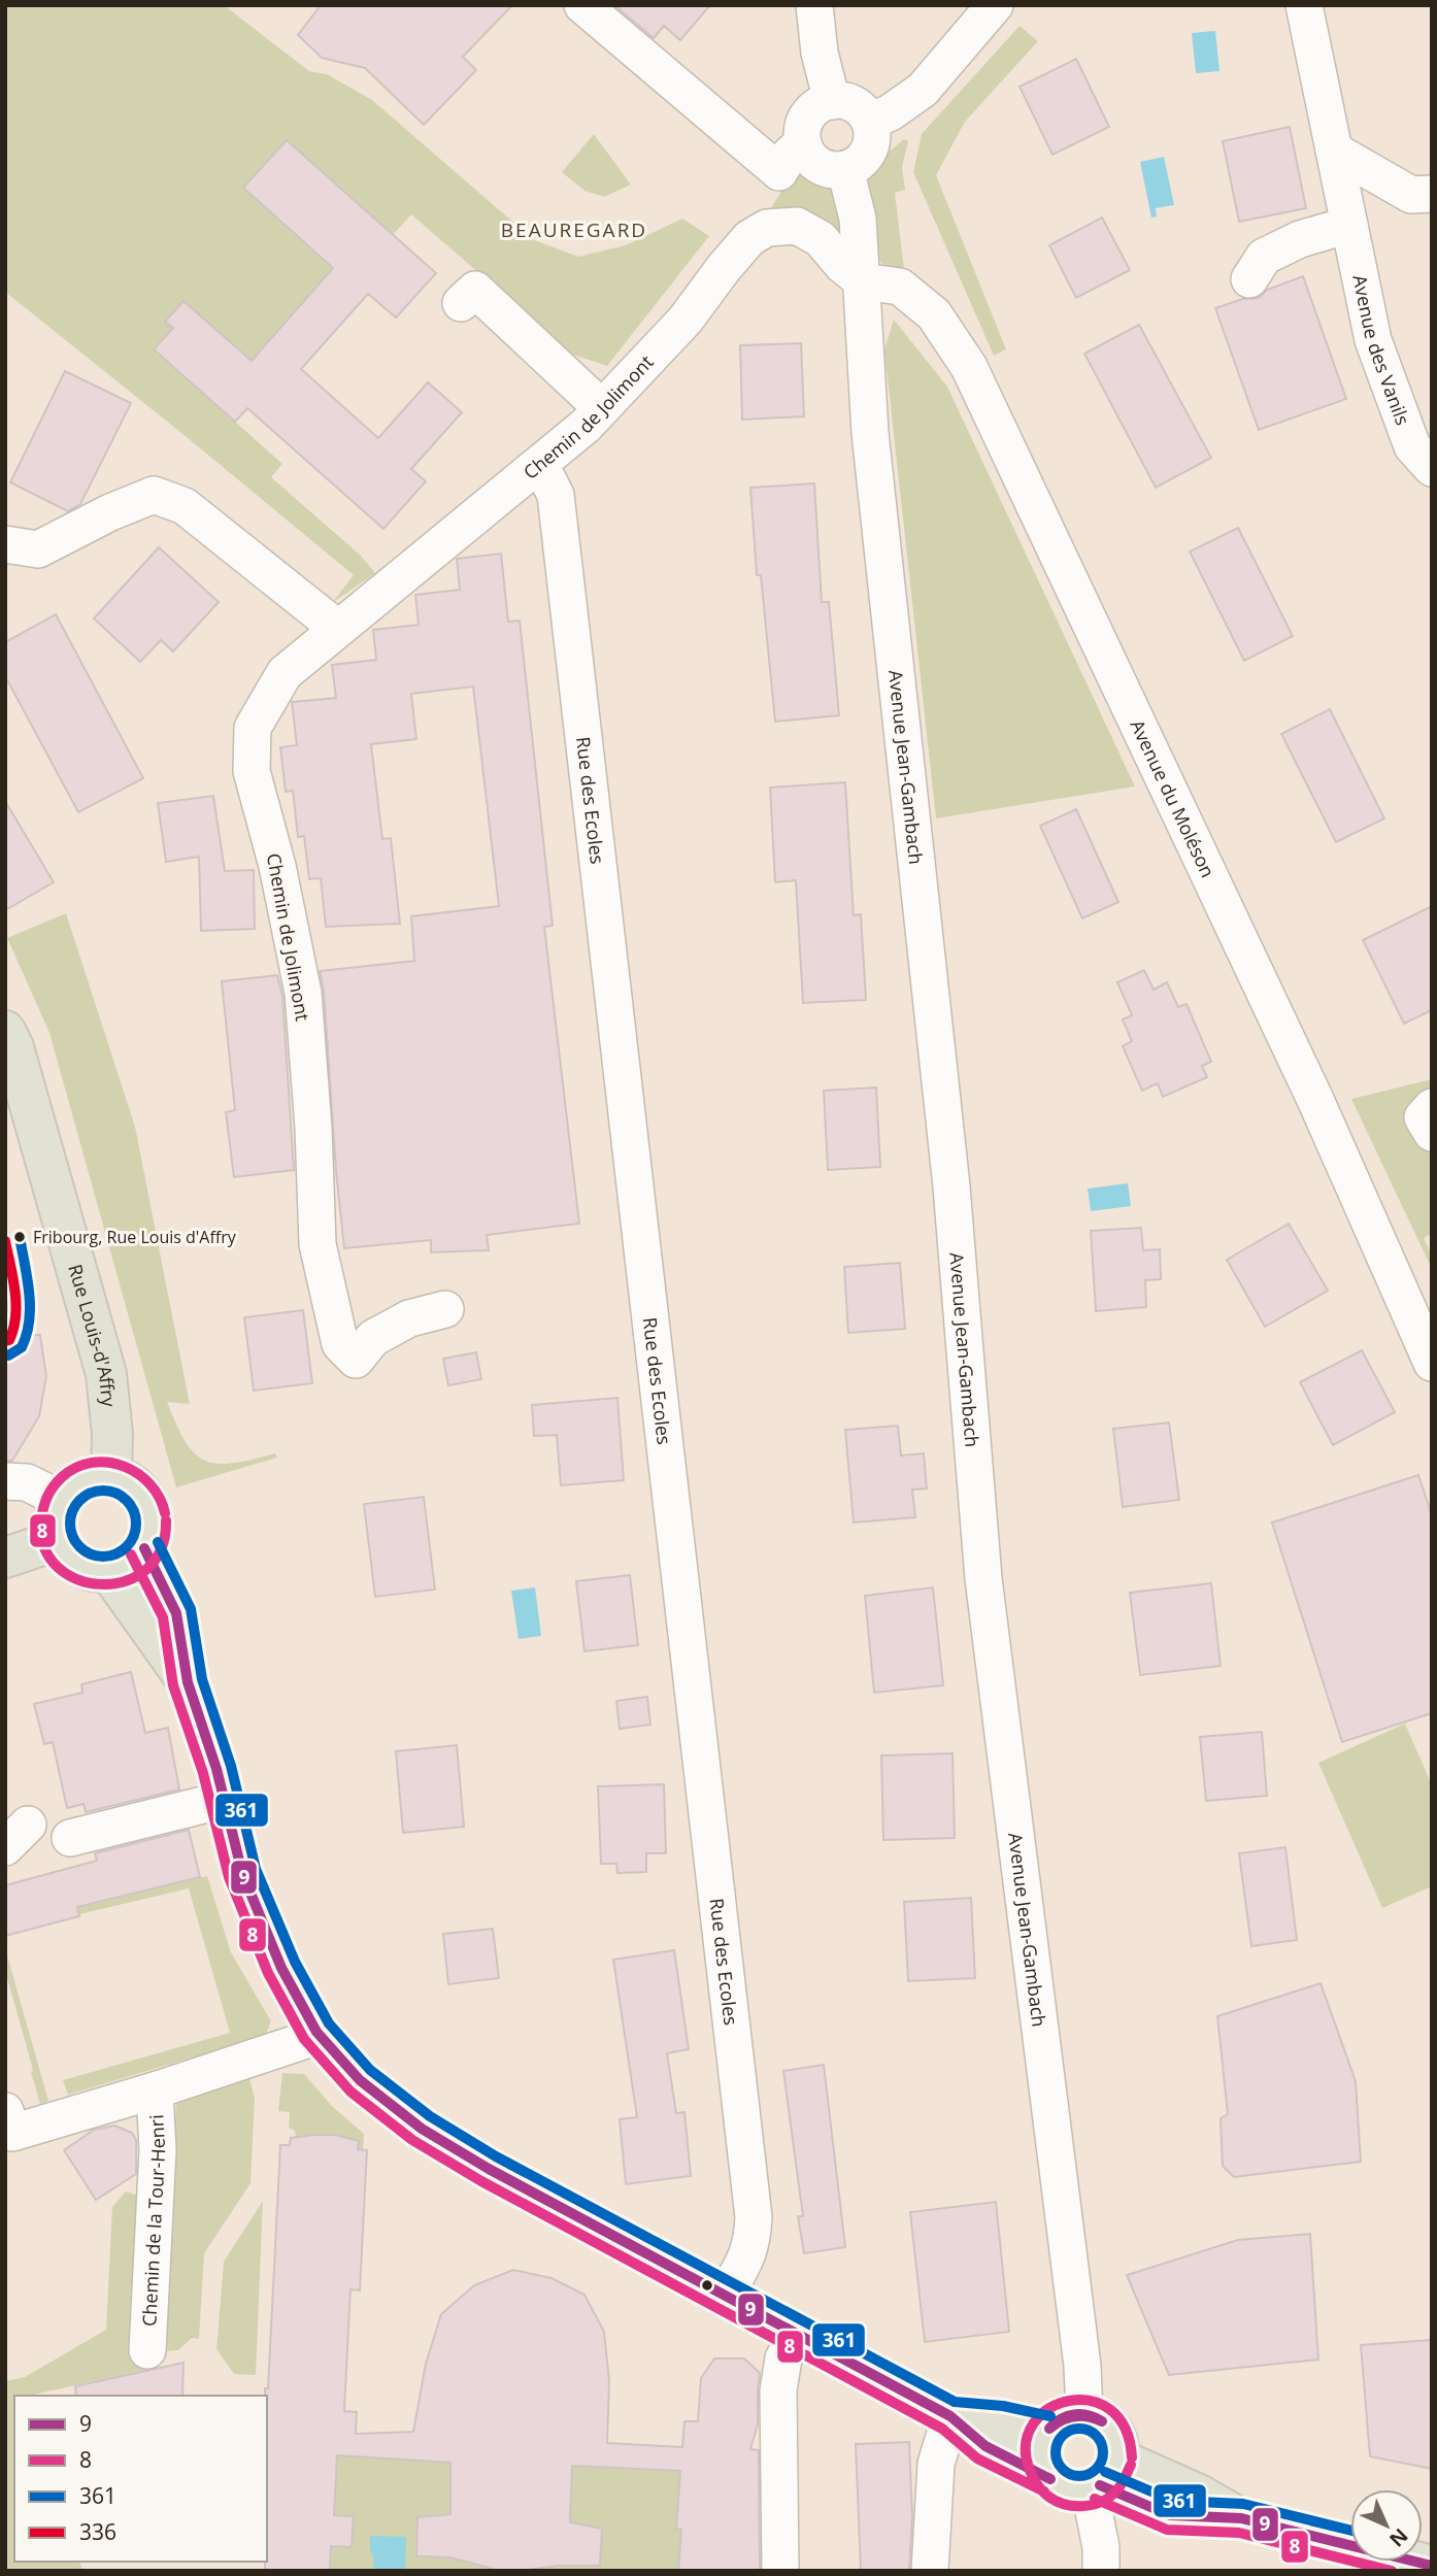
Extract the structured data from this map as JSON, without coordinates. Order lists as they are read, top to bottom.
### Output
{
  "streets": {
    "main road": ["Rue Louis-d'Affry"],
    "street": [
      "Avenue des Vanils",
      "Chemin de Jolimont",
      "Avenue Jean-Gambach",
      "Avenue du Moléson",
      "Rue des Ecoles",
      "Chemin de la Tour-Henri"
    ]
  },
  "crossings": [
    ["Chemin de Jolimont", "Avenue Jean-Gambach"],
    ["Chemin de Jolimont", "Avenue du Moléson"],
    ["Chemin de Jolimont", "Rue des Ecoles"],
    ["Avenue Jean-Gambach", "Avenue du Moléson"]
  ],
  "districts": ["BEAUREGARD"],
  "places": ["Fribourg, Rue Louis d'Affry"],
  "lines": [
    "transit line 361",
    "transit line 336",
    "transit line 8",
    "transit line 9"
  ],
  "legend": [
    "9",
    "8",
    "361",
    "336"
  ],
  "north": "bottom right"
}
